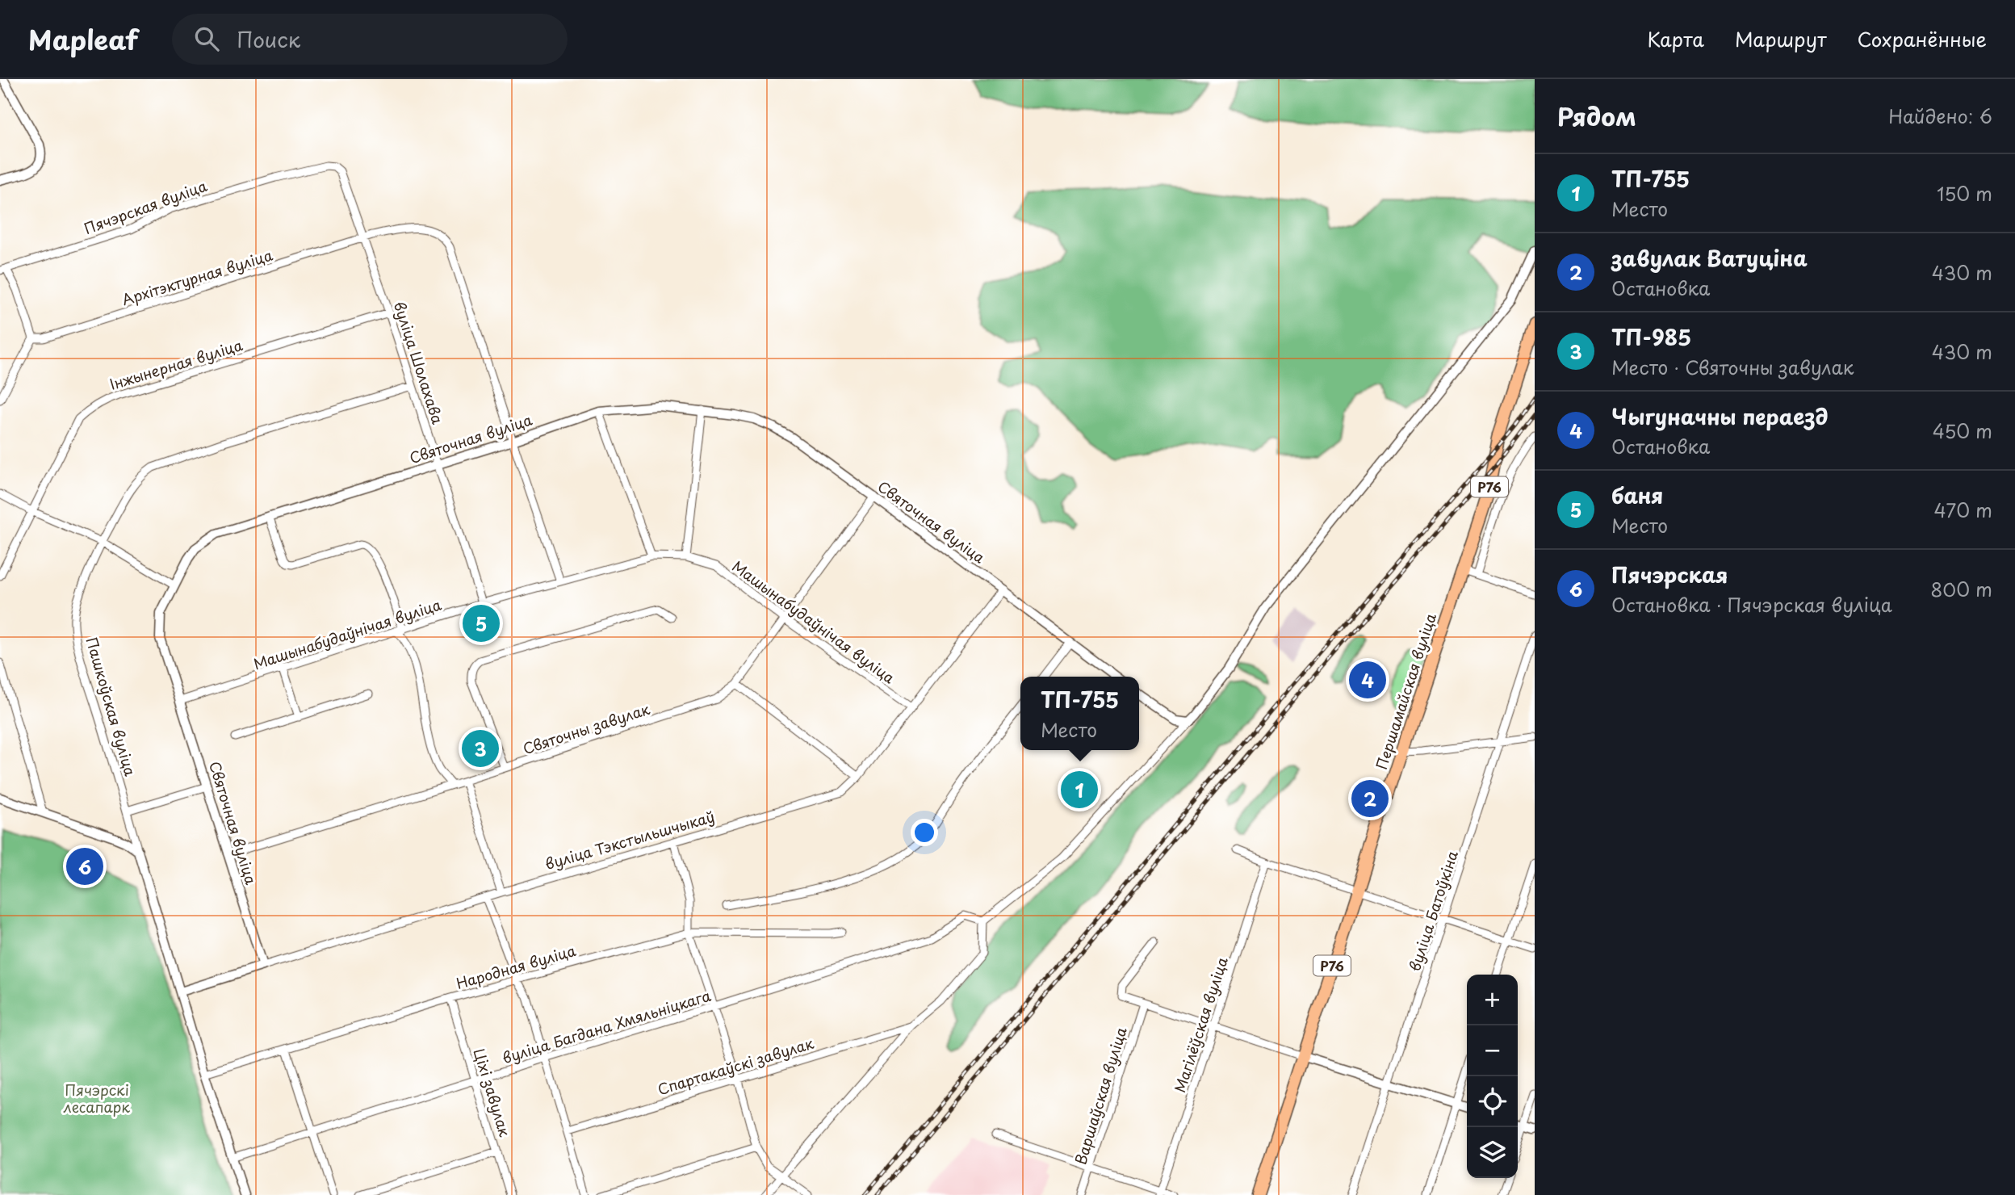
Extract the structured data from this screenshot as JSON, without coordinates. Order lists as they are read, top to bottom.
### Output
{
  "streets": {
    "main road": ["Р76", "Першамайская вуліца"],
    "street": [
      "Пячэрская вуліца",
      "Архітэктурная вуліца",
      "вуліца Шолахава",
      "Інжынерная вуліца",
      "Святочная вуліца",
      "Машынабудаўнічая вуліца",
      "Пашкоўская вуліца",
      "Святочны завулак",
      "вуліца Тэкстыльшчыкаў",
      "вуліца Батоўкіна",
      "Народная вуліца",
      "Магілёўская вуліца",
      "вуліца Багдана Хмяльніцкага",
      "Спартакаўскі завулак",
      "Ціхі завулак",
      "Варшаўская вуліца"
    ]
  },
  "crossings": [
    ["Пячэрская вуліца", "вуліца Шолахава"],
    ["Архітэктурная вуліца", "вуліца Шолахава"],
    ["Архітэктурная вуліца", "Святочная вуліца"],
    ["вуліца Шолахава", "Інжынерная вуліца"],
    ["вуліца Шолахава", "Святочная вуліца"],
    ["вуліца Шолахава", "Машынабудаўнічая вуліца"],
    ["вуліца Шолахава", "Пашкоўская вуліца"],
    ["Святочная вуліца", "Машынабудаўнічая вуліца"],
    ["Святочная вуліца", "Святочны завулак"],
    ["Святочная вуліца", "вуліца Тэкстыльшчыкаў"],
    ["Машынабудаўнічая вуліца", "Святочны завулак"],
    ["Машынабудаўнічая вуліца", "вуліца Тэкстыльшчыкаў"],
    ["Пашкоўская вуліца", "вуліца Тэкстыльшчыкаў"],
    ["Пашкоўская вуліца", "Народная вуліца"],
    ["Пашкоўская вуліца", "вуліца Багдана Хмяльніцкага"],
    ["Народная вуліца", "Ціхі завулак"],
    ["вуліца Багдана Хмяльніцкага", "Ціхі завулак"]
  ],
  "parks": ["Пячэрскі лесапарк"],
  "page": {
    "header": "Mapleaf",
    "search": "Поиск",
    "nav": ["Карта", "Маршрут", "Сохранённые"],
    "heading": ["Рядом", "Найдено: 6"],
    "list": [
      {
        "mark": "1",
        "name": "ТП-755",
        "note": "Место",
        "value": "150 m"
      },
      {
        "mark": "2",
        "name": "завулак Ватуціна",
        "note": "Остановка",
        "value": "430 m"
      },
      {
        "mark": "3",
        "name": "ТП-985",
        "note": "Место · Святочны завулак",
        "value": "430 m"
      },
      {
        "mark": "4",
        "name": "Чыгуначны пераезд",
        "note": "Остановка",
        "value": "450 m"
      },
      {
        "mark": "5",
        "name": "баня",
        "note": "Место",
        "value": "470 m"
      },
      {
        "mark": "6",
        "name": "Пячэрская",
        "note": "Остановка · Пячэрская вуліца",
        "value": "800 m"
      }
    ],
    "pins": [
      "5",
      "4",
      "3",
      "1",
      "2",
      "6"
    ],
    "popup": ["ТП-755", "Место"],
    "map_buttons": ["+", "−"]
  }
}
